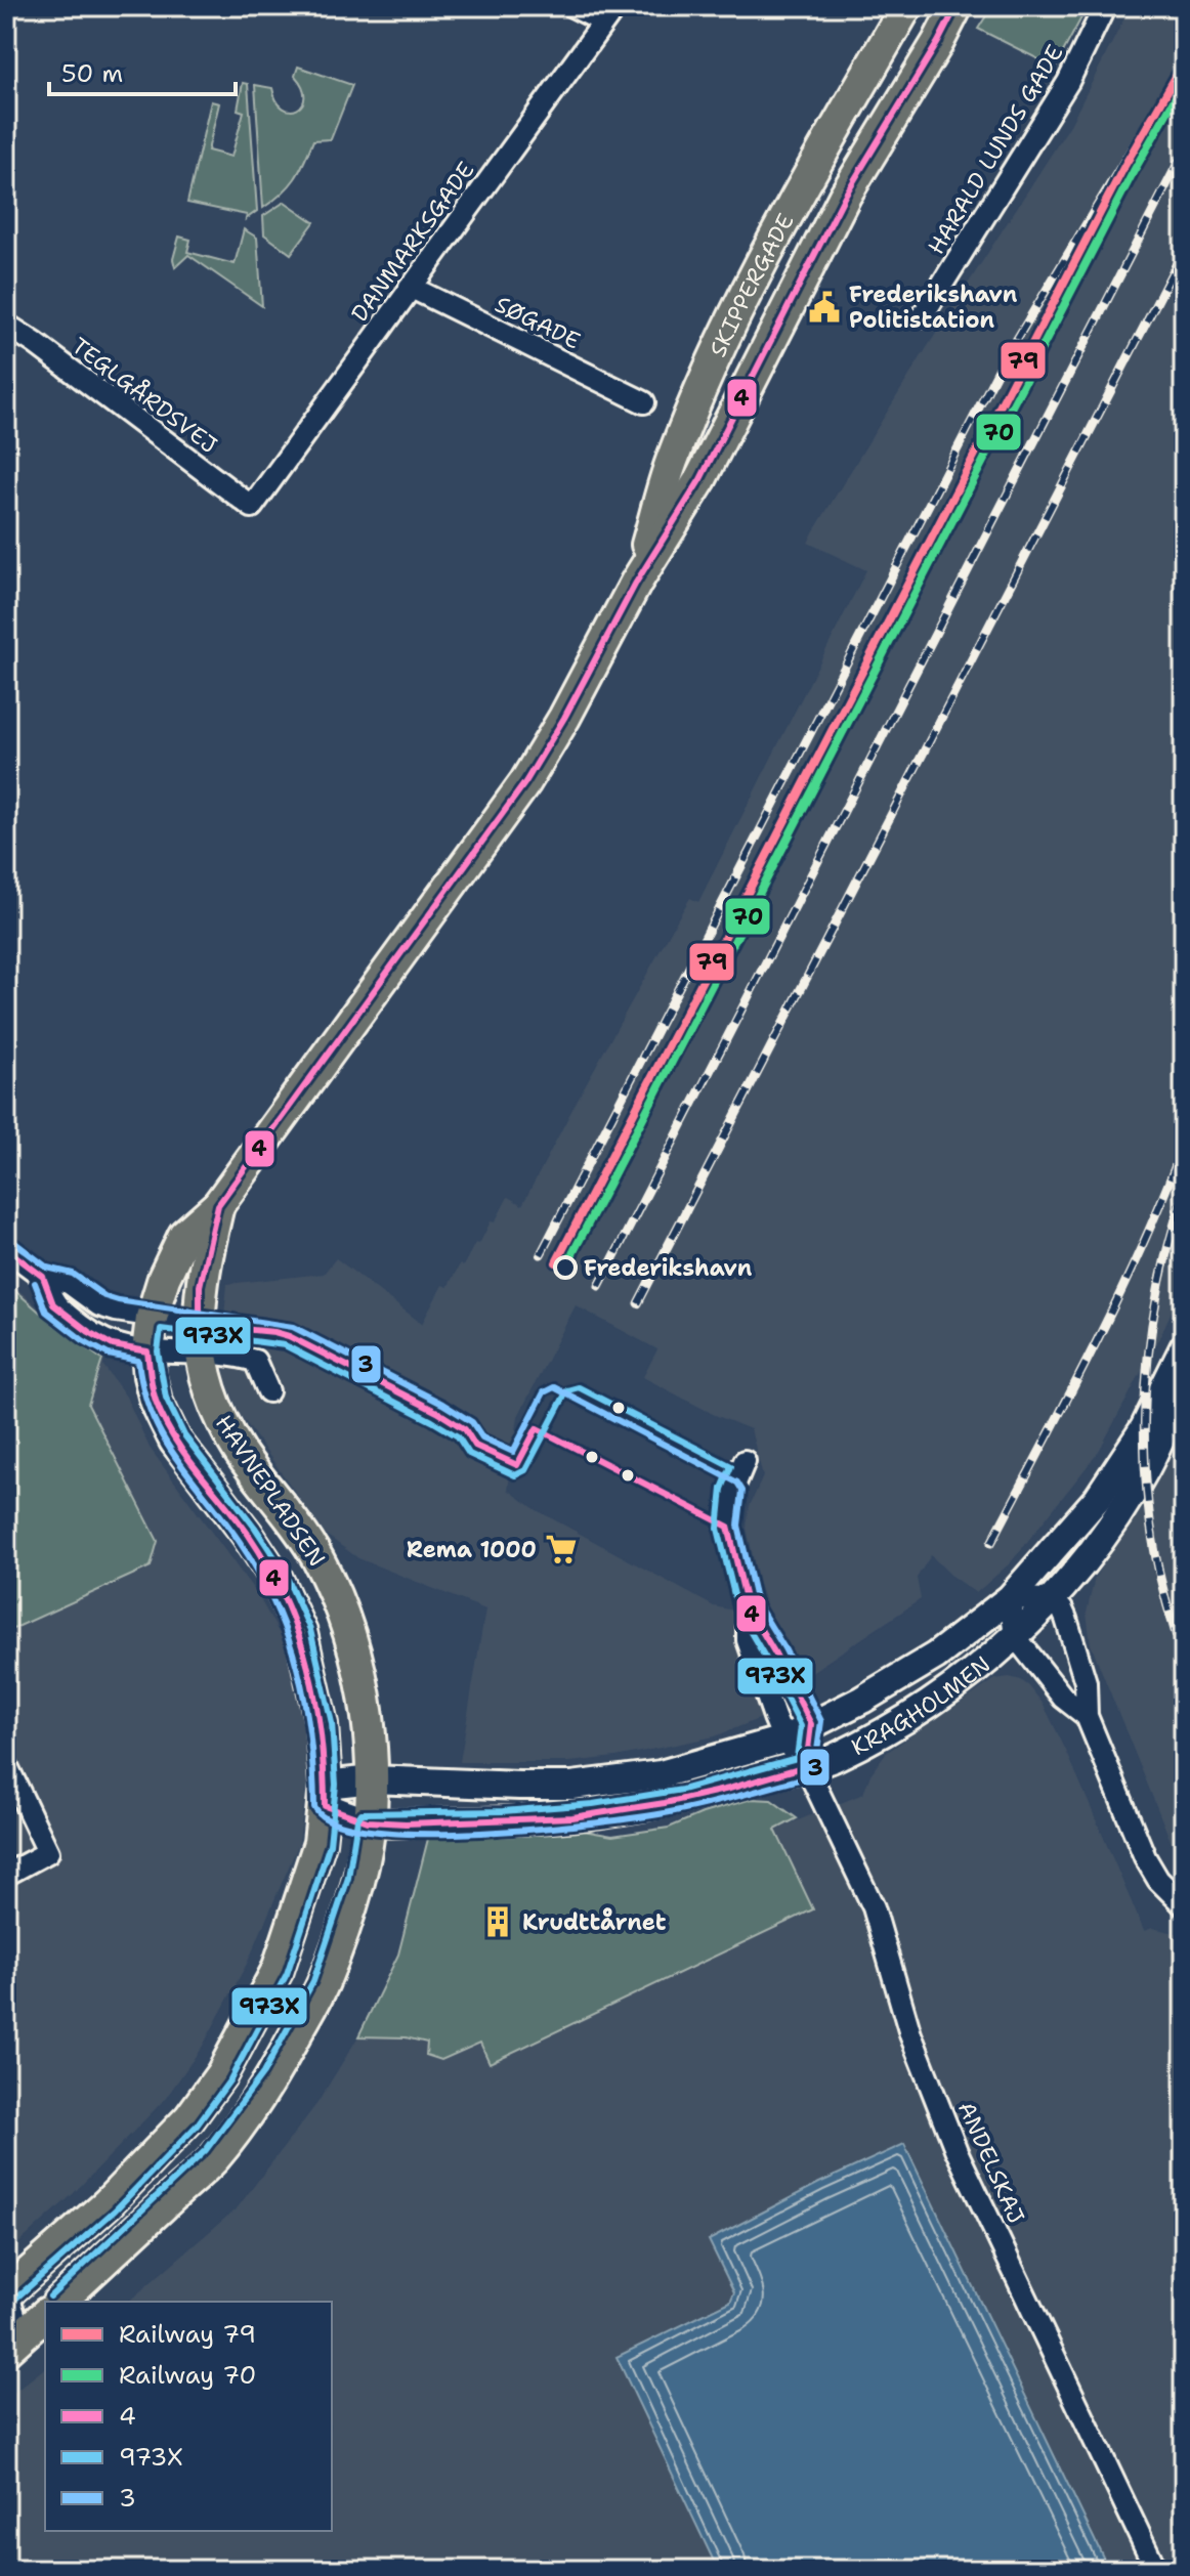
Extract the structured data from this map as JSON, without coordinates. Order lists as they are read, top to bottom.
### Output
{
  "streets": {
    "main road": ["SKIPPERGADE", "HAVNEPLADSEN"],
    "street": [
      "HARALD LUNDS GADE",
      "DANMARKSGADE",
      "SØGADE",
      "TEGLGÅRDSVEJ",
      "KRAGHOLMEN",
      "ANDELSKAJ"
    ]
  },
  "crossings": [
    ["DANMARKSGADE", "SØGADE"],
    ["DANMARKSGADE", "TEGLGÅRDSVEJ"],
    ["SKIPPERGADE", "HAVNEPLADSEN"],
    ["HAVNEPLADSEN", "KRAGHOLMEN"],
    ["KRAGHOLMEN", "ANDELSKAJ"]
  ],
  "places": {
    "public building": ["Frederikshavn Politistation"],
    "other": ["Frederikshavn"],
    "supermarket": ["Rema 1000"],
    "building": ["Krudttårnet"]
  },
  "lines": [
    "transit line 4",
    "rail line 79",
    "rail line 70",
    "transit line 3",
    "transit line 973X"
  ],
  "legend": [
    "Railway 79",
    "Railway 70",
    "4",
    "973X",
    "3"
  ],
  "scale_bar": "50 m"
}
